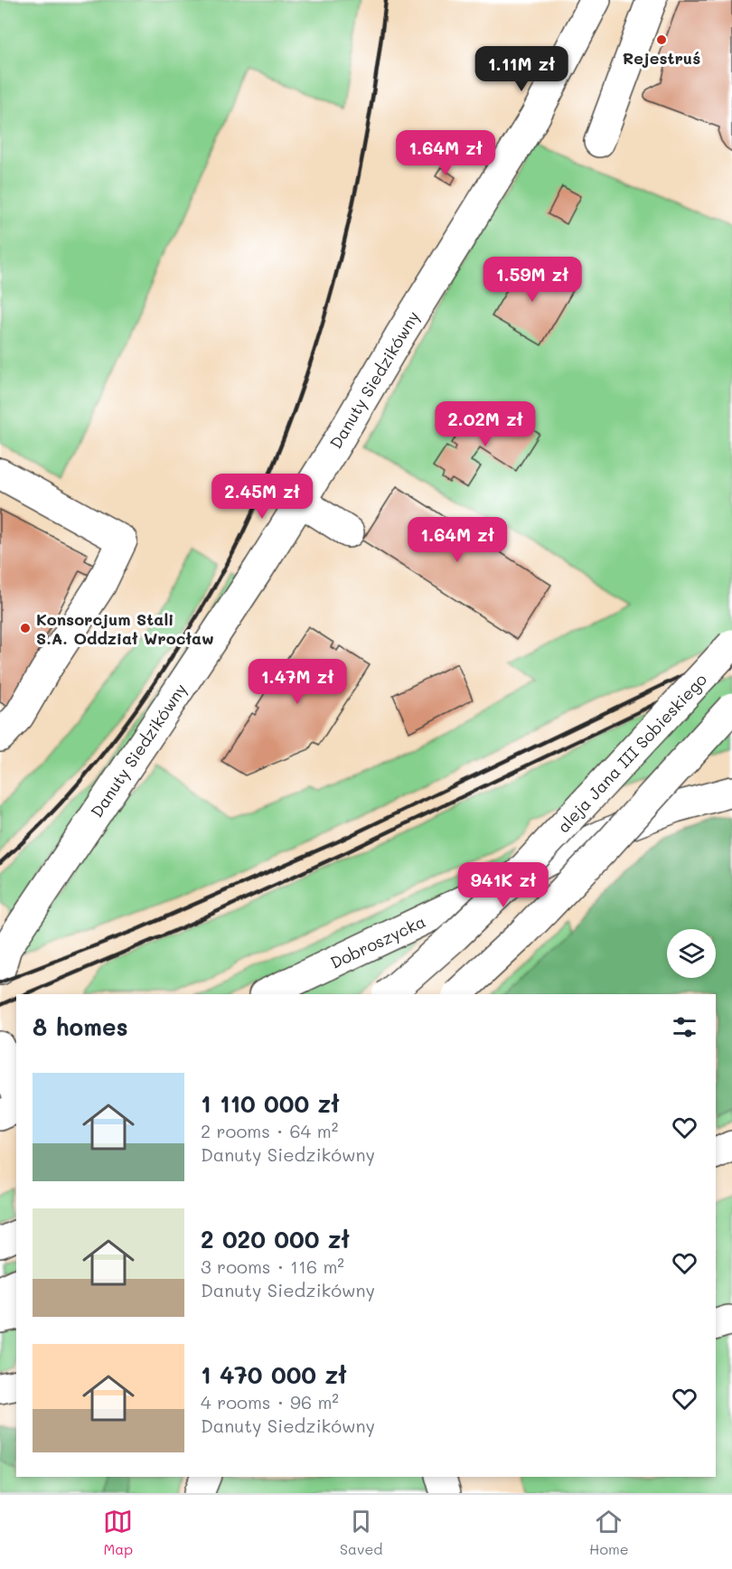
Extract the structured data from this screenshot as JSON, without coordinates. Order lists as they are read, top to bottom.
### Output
{
  "streets": {
    "street": ["Danuty Siedzikówny", "aleja Jana III Sobieskiego", "Dobroszycka"]
  },
  "places": ["Rejestruś", "Konsorcjum Stali S.A. Oddział Wrocław"],
  "page": {
    "price": [
      "1.11M zł",
      "1.64M zł",
      "1.59M zł",
      "2.02M zł",
      "2.45M zł",
      "1.64M zł",
      "1.47M zł",
      "941K zł"
    ],
    "heading": "8 homes",
    "list": [
      {
        "name": "1 110 000 zł",
        "note": "2 rooms · 64 m² · Danuty Siedzikówny"
      },
      {
        "name": "2 020 000 zł",
        "note": "3 rooms · 116 m² · Danuty Siedzikówny"
      },
      {
        "name": "1 470 000 zł",
        "note": "4 rooms · 96 m² · Danuty Siedzikówny"
      }
    ],
    "tabs": ["Map", "Saved", "Home"]
  }
}
